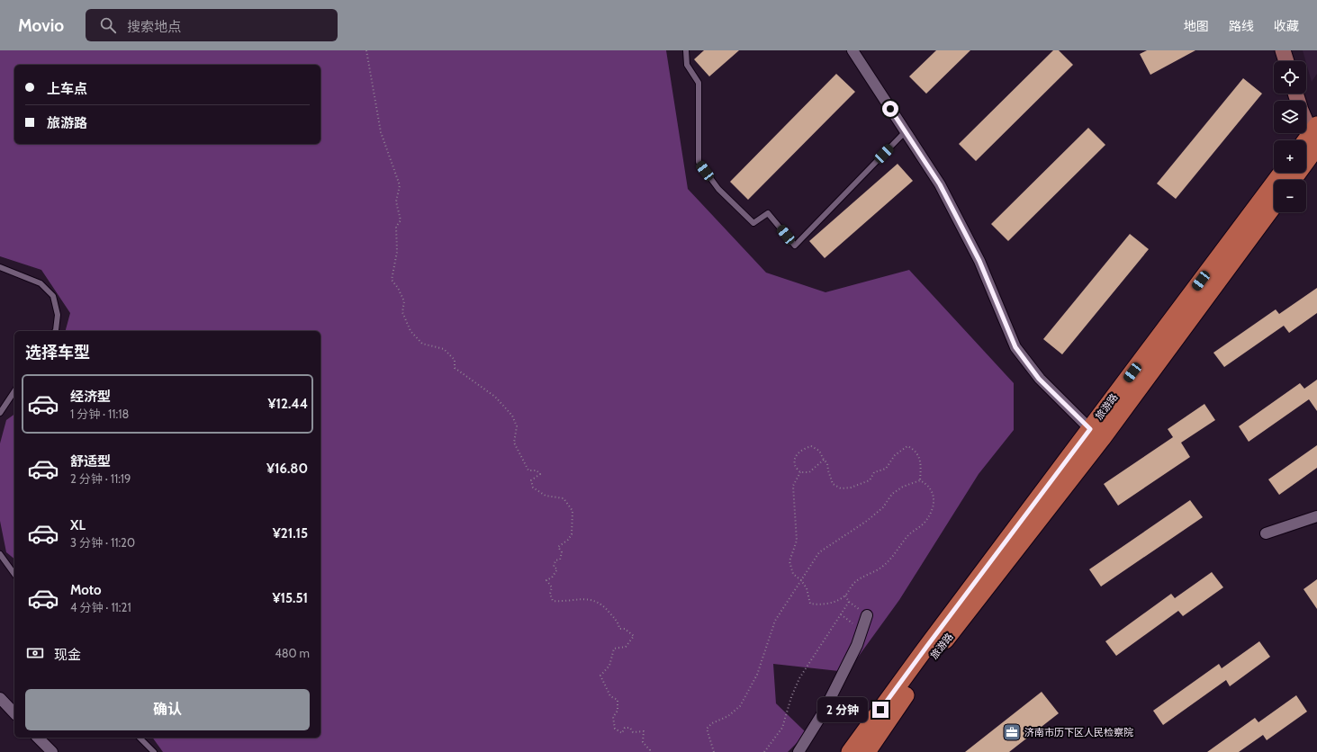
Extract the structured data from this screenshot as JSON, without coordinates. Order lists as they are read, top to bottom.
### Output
{
  "streets": {
    "main road": ["旅游路"]
  },
  "places": {
    "office": ["济南市历下区人民检察院"]
  },
  "page": {
    "header": "Movio",
    "search": "搜索地点",
    "nav": ["地图", "路线", "收藏"],
    "map_buttons": ["+", "−"],
    "banner": ["上车点", "旅游路"],
    "heading": "选择车型",
    "list": [
      {
        "name": "经济型",
        "note": "1 分钟 · 11:18",
        "value": "¥12.44"
      },
      {
        "name": "舒适型",
        "note": "2 分钟 · 11:19",
        "value": "¥16.80"
      },
      {
        "name": "XL",
        "note": "3 分钟 · 11:20",
        "value": "¥21.15"
      },
      {
        "name": "Moto",
        "note": "4 分钟 · 11:21",
        "value": "¥15.51"
      }
    ],
    "pay": ["现金", "480 m"],
    "buttons": "确认",
    "bubble": "2 分钟"
  }
}
